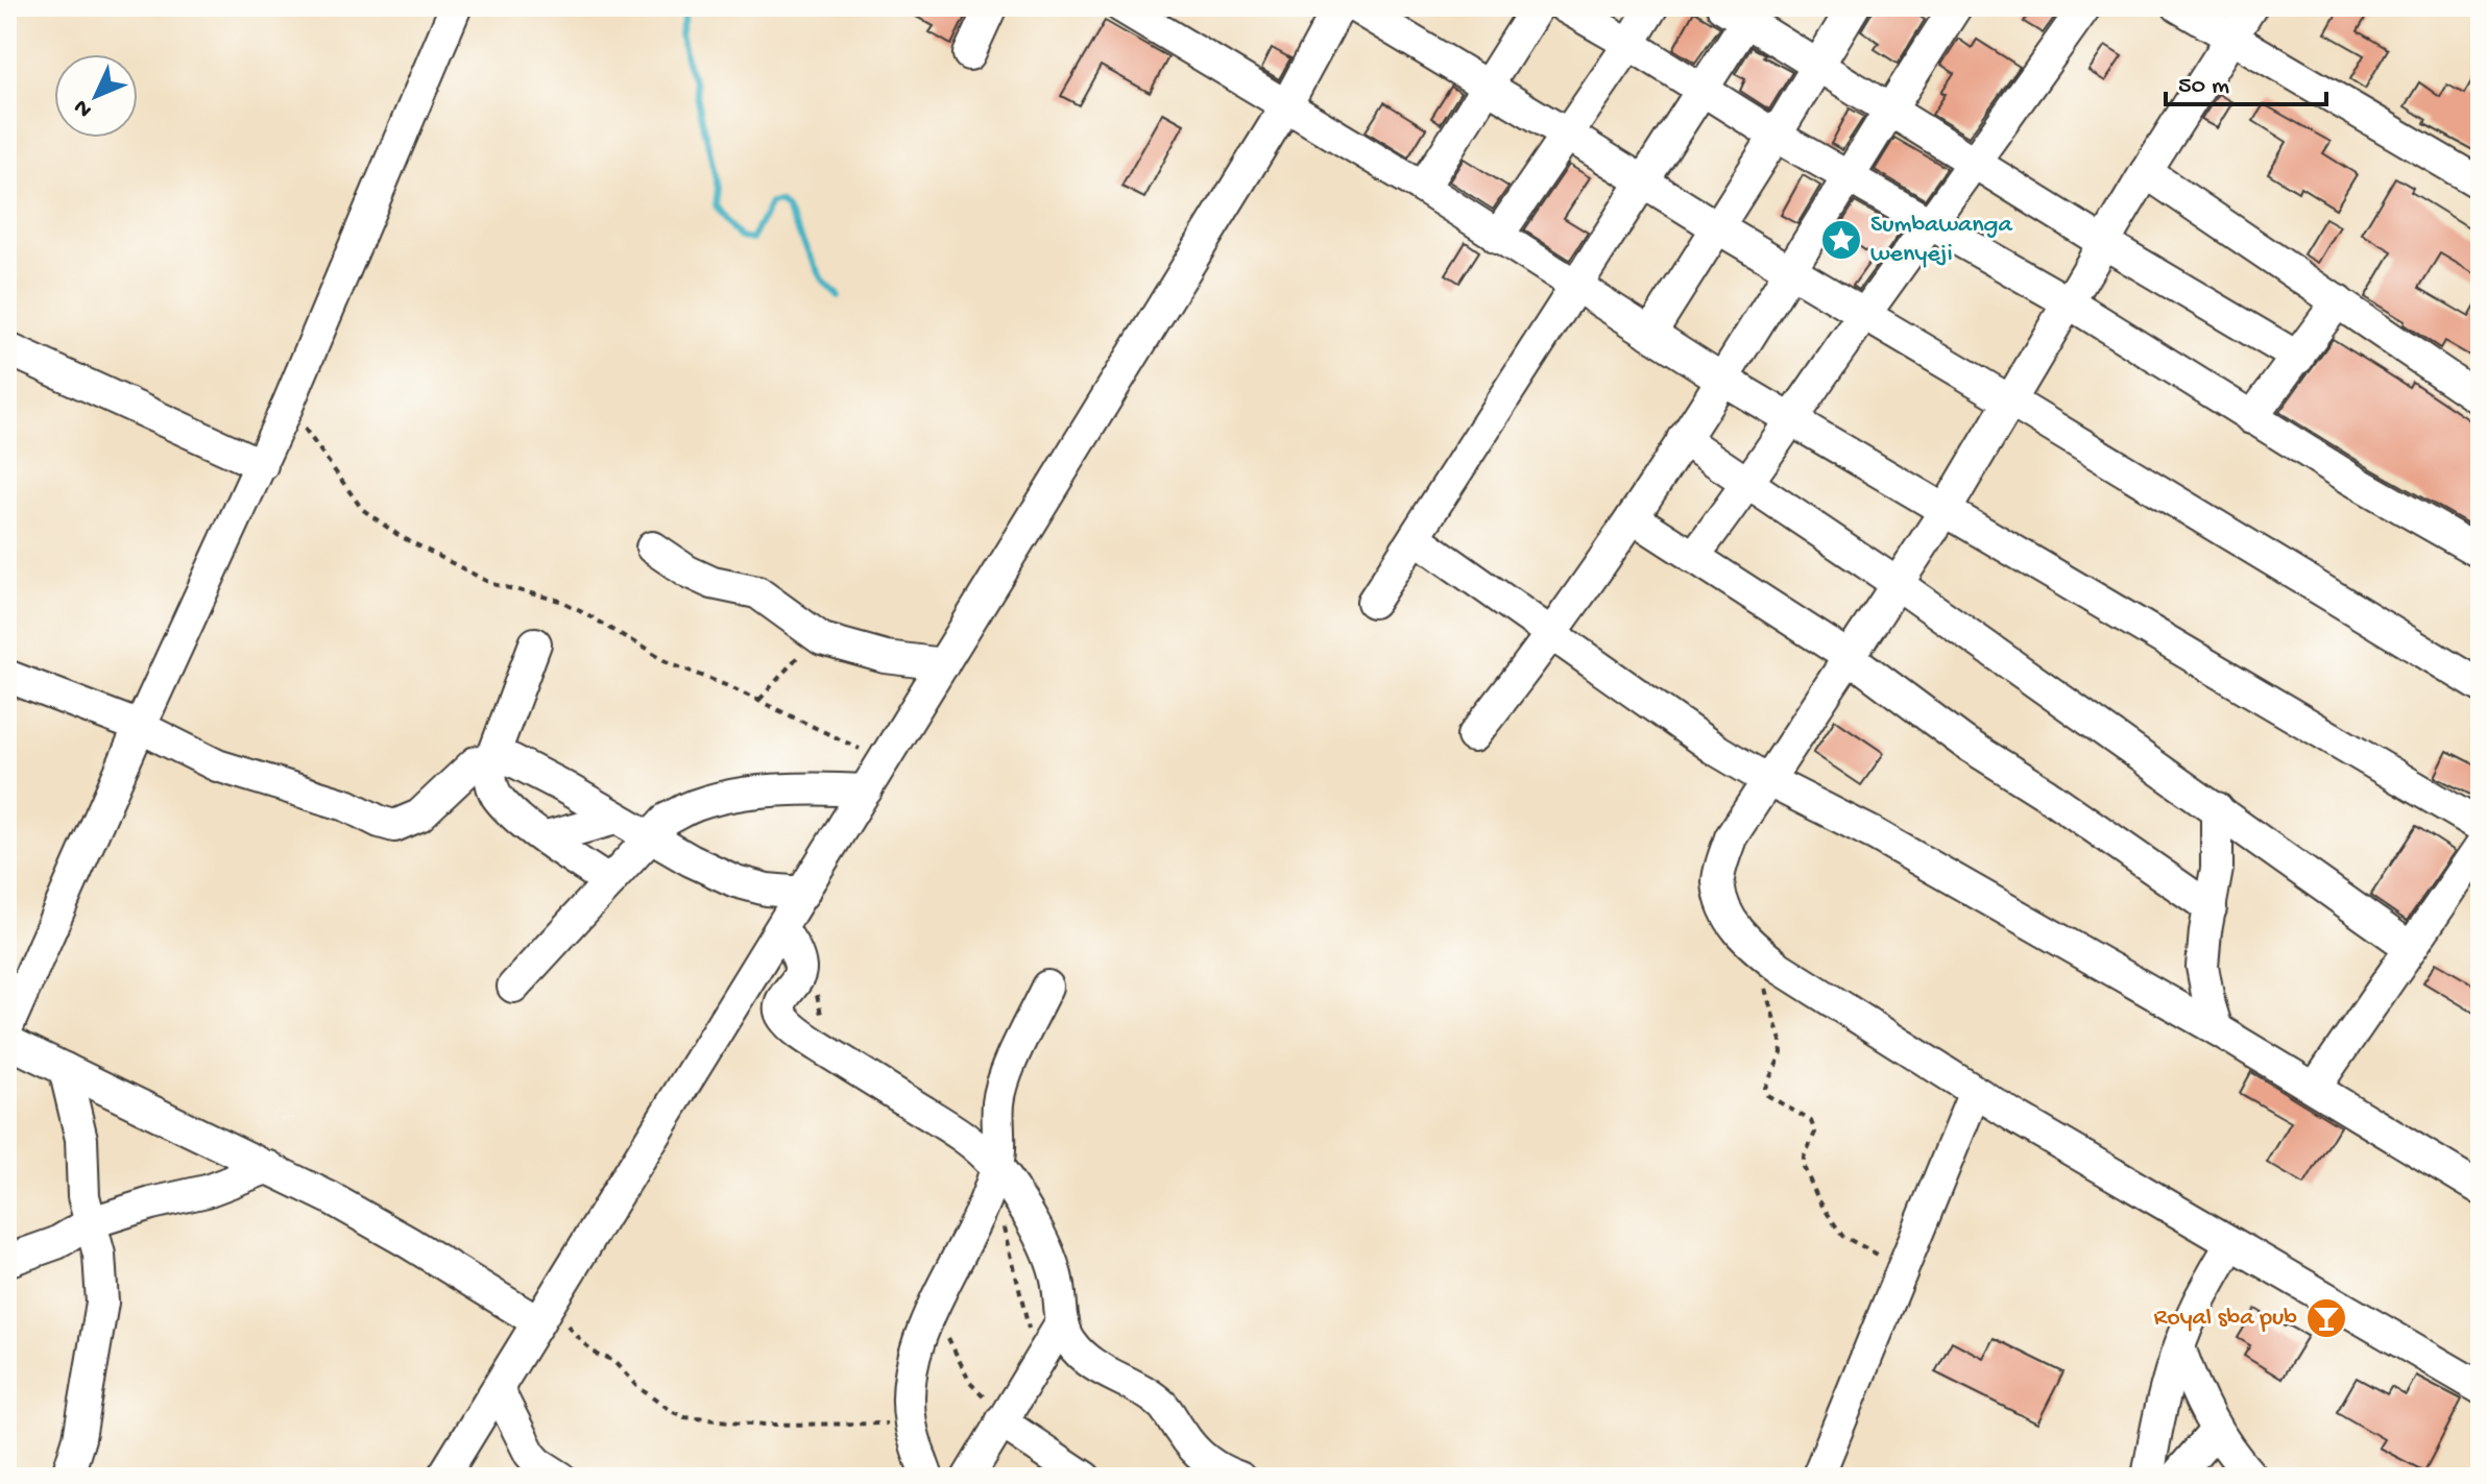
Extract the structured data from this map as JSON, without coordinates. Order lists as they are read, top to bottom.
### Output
{
  "places": {
    "place": ["Sumbawanga wenyeji"],
    "bar": ["Royal sba pub"]
  },
  "scale_bar": "50 m",
  "north": "bottom left"
}
